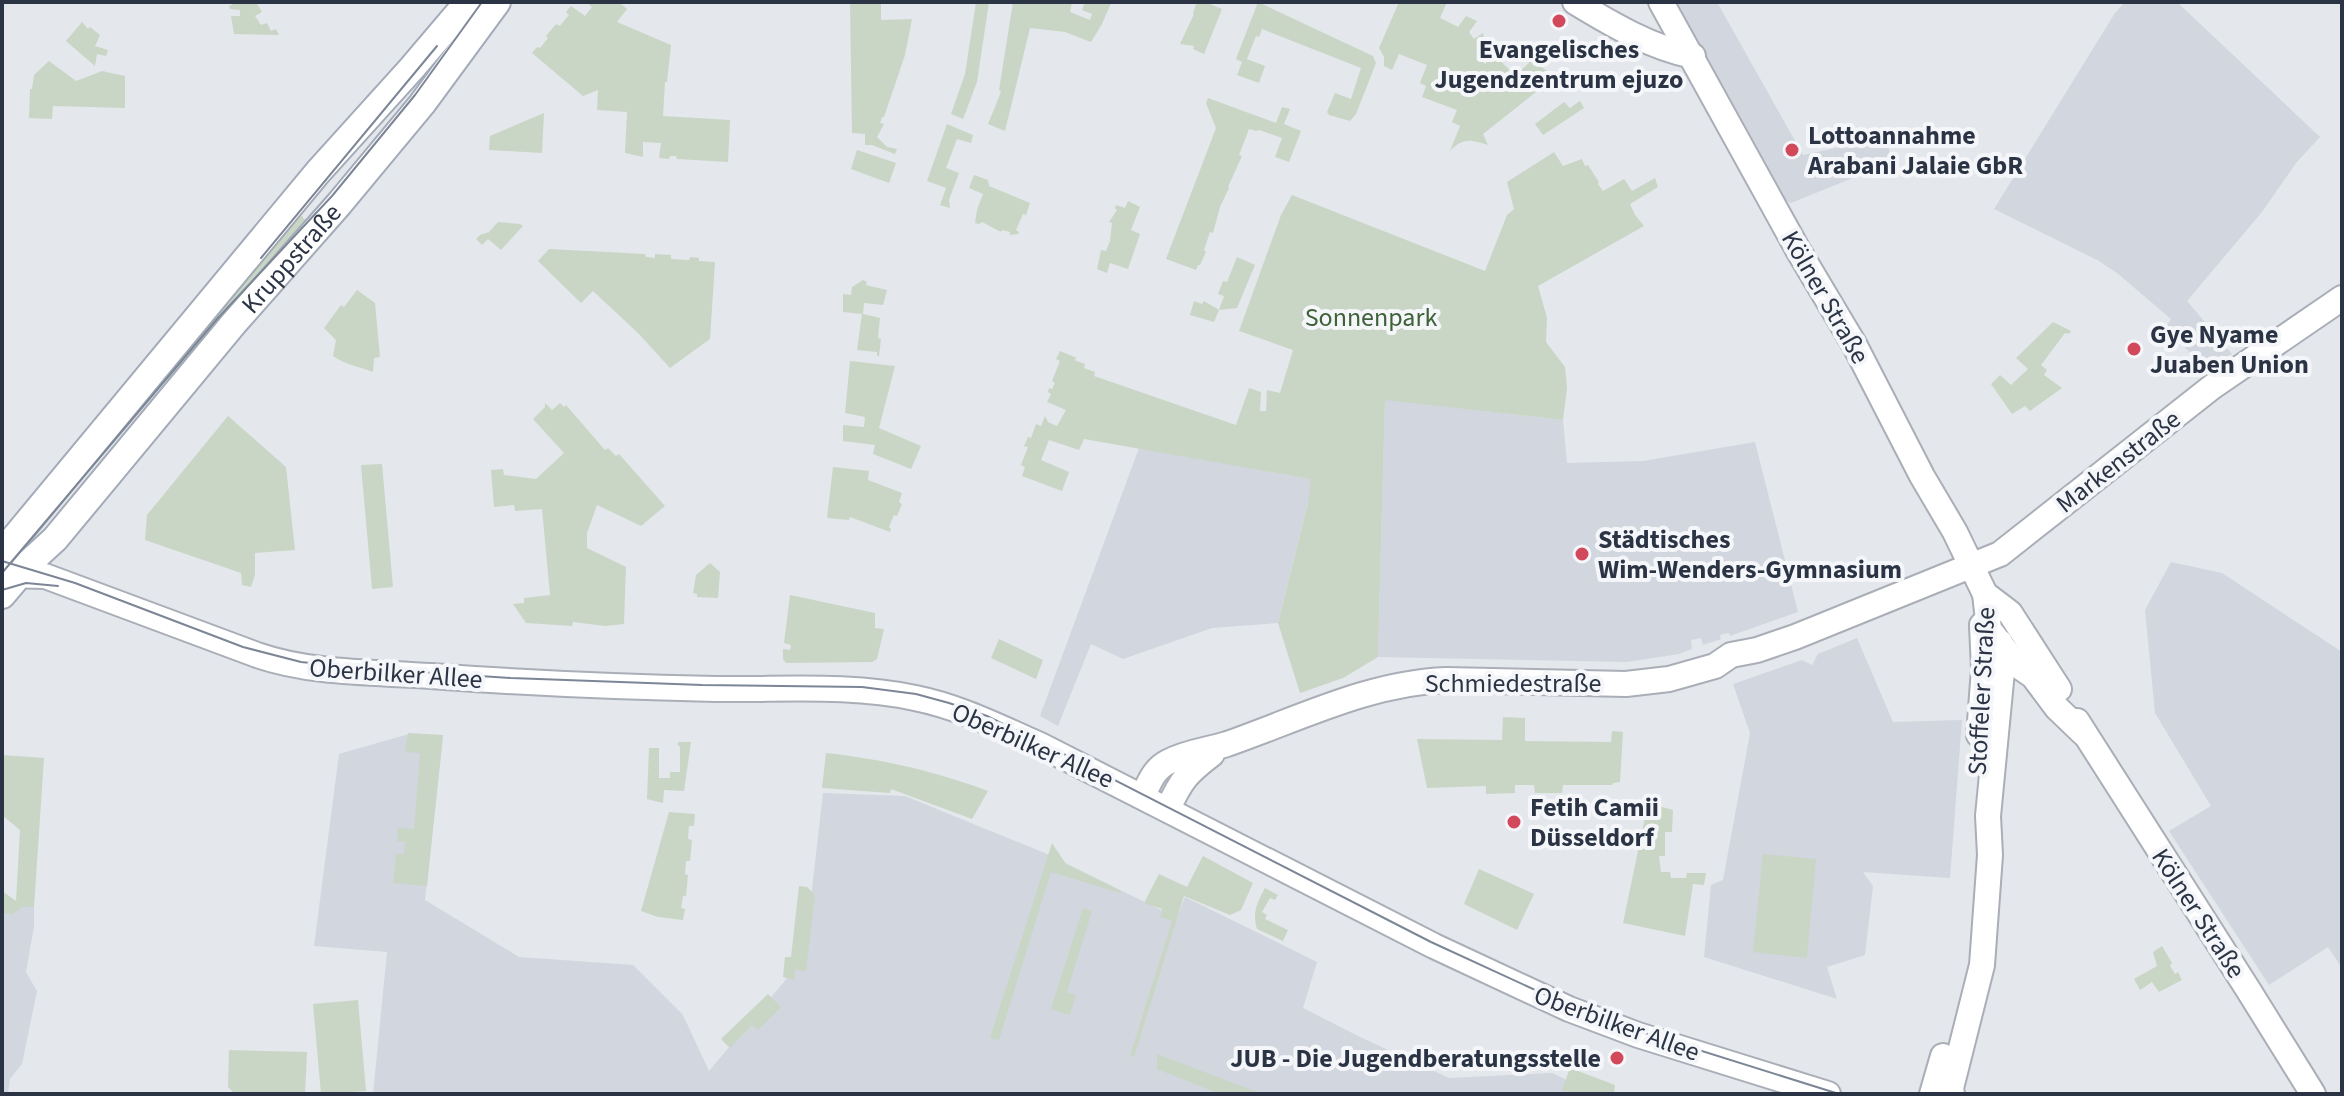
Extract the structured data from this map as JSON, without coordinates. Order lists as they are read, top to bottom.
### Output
{
  "streets": {
    "main road": [
      "Kruppstraße",
      "Kölner Straße",
      "Markenstraße",
      "Oberbilker Allee",
      "Schmiedestraße",
      "Stoffeler Straße"
    ]
  },
  "crossings": [
    ["Kruppstraße", "Oberbilker Allee"],
    ["Kölner Straße", "Markenstraße"],
    ["Kölner Straße", "Schmiedestraße"],
    ["Kölner Straße", "Stoffeler Straße"],
    ["Markenstraße", "Schmiedestraße"],
    ["Oberbilker Allee", "Schmiedestraße"]
  ],
  "parks": ["Sonnenpark"],
  "places": [
    "Evangelisches Jugendzentrum ejuzo",
    "Lottoannahme Arabani Jalaie GbR",
    "Gye Nyame Juaben Union",
    "Städtisches Wim-Wenders-Gymnasium",
    "Fetih Camii Düsseldorf",
    "JUB - Die Jugendberatungsstelle"
  ]
}
